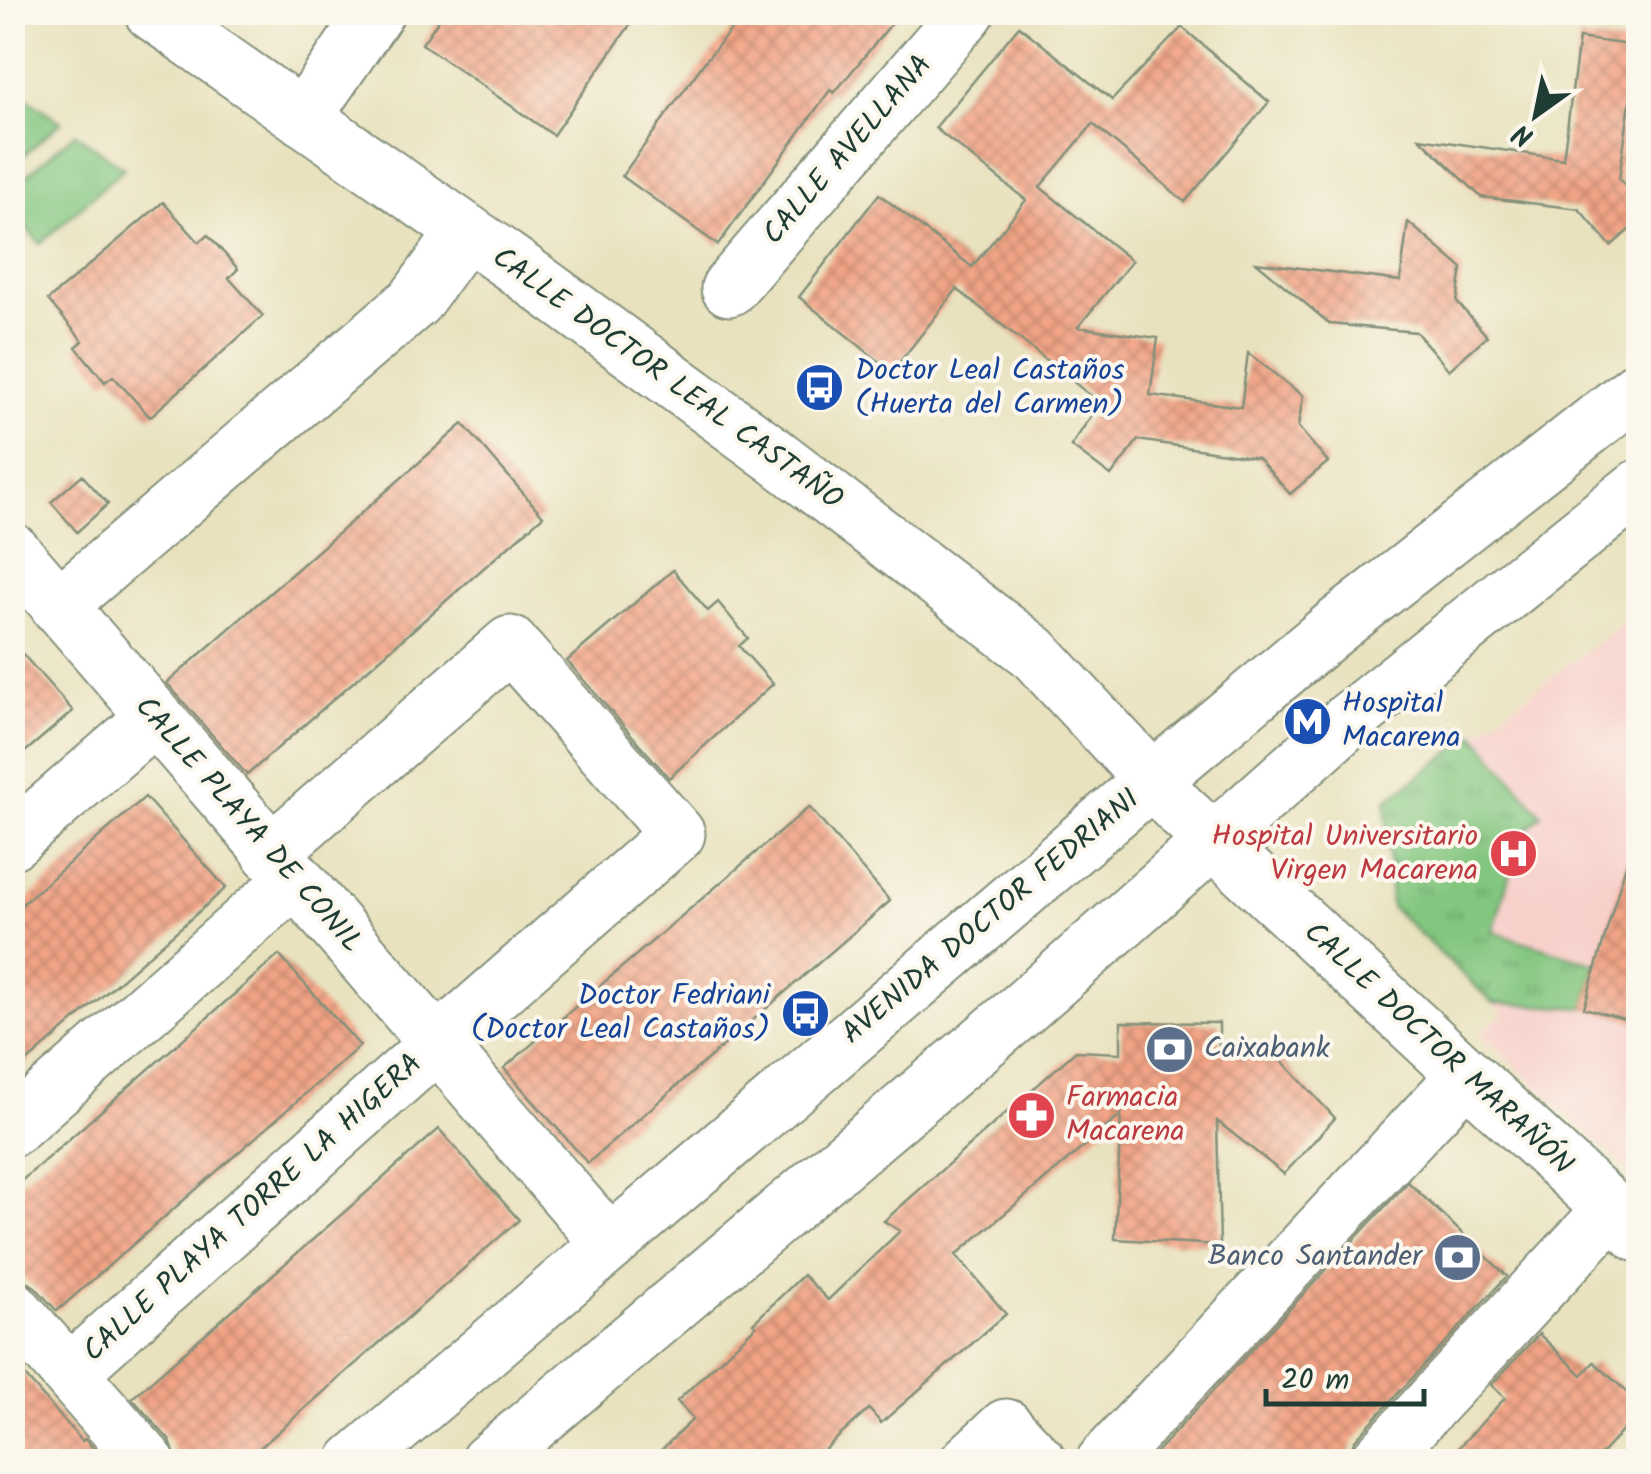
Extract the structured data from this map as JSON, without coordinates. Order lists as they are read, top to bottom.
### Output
{
  "streets": {
    "street": [
      "CALLE AVELLANA",
      "CALLE DOCTOR LEAL CASTAÑO",
      "CALLE PLAYA DE CONIL",
      "AVENIDA DOCTOR FEDRIANI",
      "CALLE DOCTOR MARAÑÓN",
      "CALLE PLAYA TORRE LA HIGERA"
    ]
  },
  "crossings": [
    ["CALLE DOCTOR LEAL CASTAÑO", "AVENIDA DOCTOR FEDRIANI"],
    ["CALLE DOCTOR LEAL CASTAÑO", "CALLE DOCTOR MARAÑÓN"],
    ["CALLE PLAYA DE CONIL", "AVENIDA DOCTOR FEDRIANI"],
    ["CALLE PLAYA DE CONIL", "CALLE PLAYA TORRE LA HIGERA"],
    ["AVENIDA DOCTOR FEDRIANI", "CALLE DOCTOR MARAÑÓN"]
  ],
  "places": {
    "bus stop": ["Doctor Leal Castaños (Huerta del Carmen)", "Doctor Fedriani (Doctor Leal Castaños)"],
    "metro station": ["Hospital Macarena"],
    "hospital": ["Hospital Universitario Virgen Macarena"],
    "bank": ["Caixabank", "Banco Santander"],
    "pharmacy": ["Farmacia Macarena"]
  },
  "scale_bar": "20 m",
  "north": "bottom left"
}
